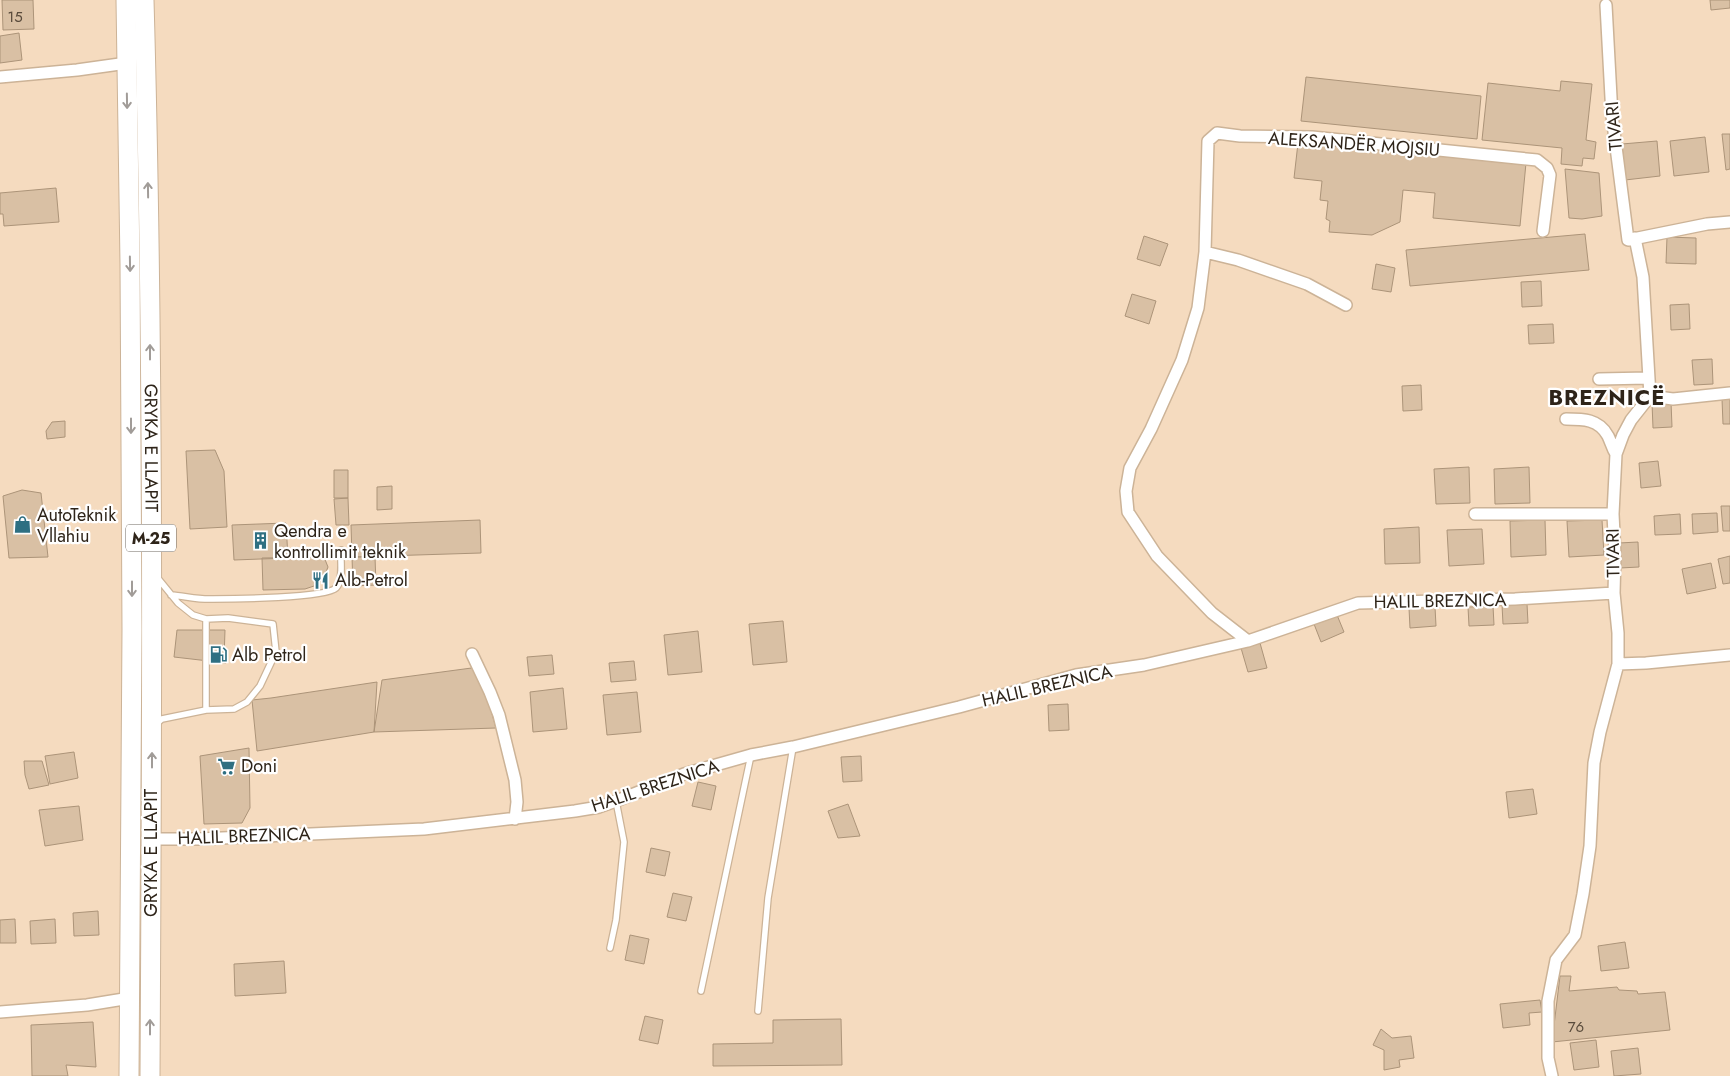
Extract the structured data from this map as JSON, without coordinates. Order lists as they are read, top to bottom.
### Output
{
  "streets": {
    "main road": ["GRYKA E LLAPIT", "M-25"],
    "street": ["TIVARI", "ALEKSANDËR MOJSIU", "HALIL BREZNICA"]
  },
  "crossings": [
    ["TIVARI", "HALIL BREZNICA"],
    ["ALEKSANDËR MOJSIU", "HALIL BREZNICA"],
    ["GRYKA E LLAPIT", "HALIL BREZNICA"]
  ],
  "districts": ["BREZNICË"],
  "places": {
    "shop": ["AutoTeknik Vllahiu"],
    "building": ["Qendra e kontrollimit teknik"],
    "restaurant": ["Alb-Petrol"],
    "fuel station": ["Alb Petrol"],
    "supermarket": ["Doni"]
  },
  "house_numbers": ["15", "76"]
}
